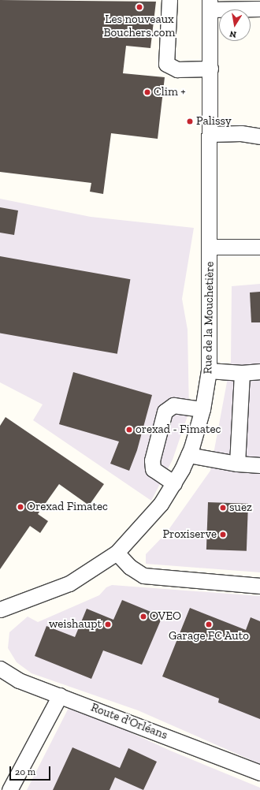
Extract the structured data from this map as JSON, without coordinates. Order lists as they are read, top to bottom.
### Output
{
  "streets": {
    "street": ["Rue de la Mouchetière", "Route d'Orléans"]
  },
  "places": [
    "Les nouveaux Bouchers.com",
    "Clim +",
    "Palissy",
    "orexad - Fimatec",
    "Orexad Fimatec",
    "suez",
    "Proxiserve",
    "OVEO",
    "weishaupt",
    "Garage FC Auto"
  ],
  "scale_bar": "20 m",
  "north": "bottom"
}
